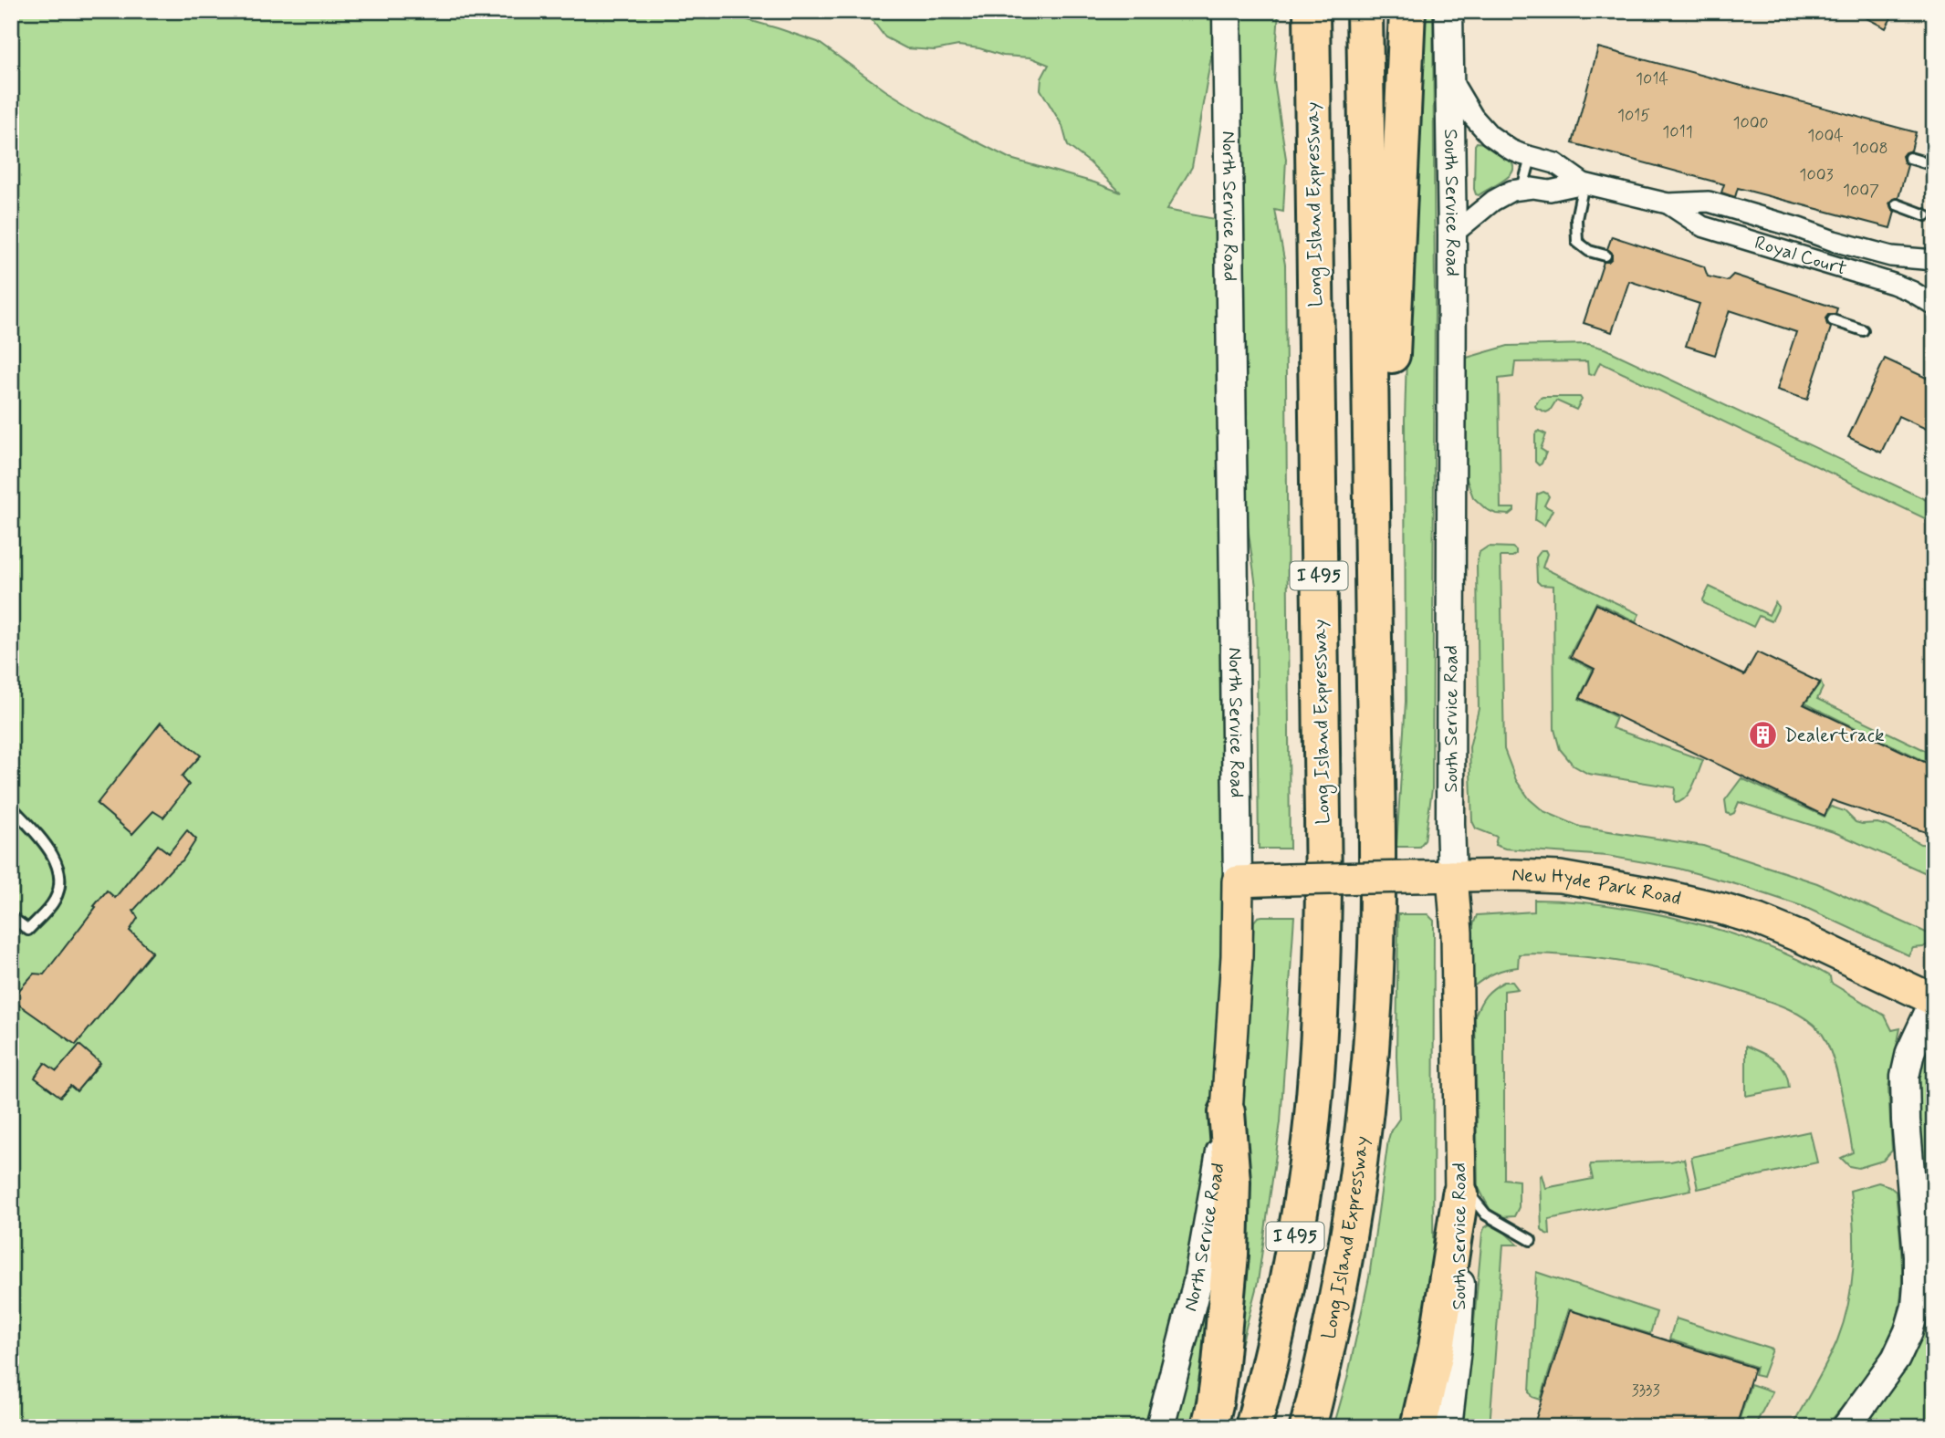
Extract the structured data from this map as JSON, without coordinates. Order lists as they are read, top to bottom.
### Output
{
  "streets": {
    "highway": ["Long Island Expressway", "I 495"],
    "main road": ["South Service Road", "North Service Road", "New Hyde Park Road"],
    "street": ["Royal Court"]
  },
  "crossings": [
    ["South Service Road", "New Hyde Park Road"],
    ["North Service Road", "New Hyde Park Road"]
  ],
  "places": {
    "building": ["Dealertrack"]
  },
  "house_numbers": [
    "1014",
    "1015",
    "1000",
    "1011",
    "1004",
    "1008",
    "1003",
    "1007",
    "3333"
  ]
}
